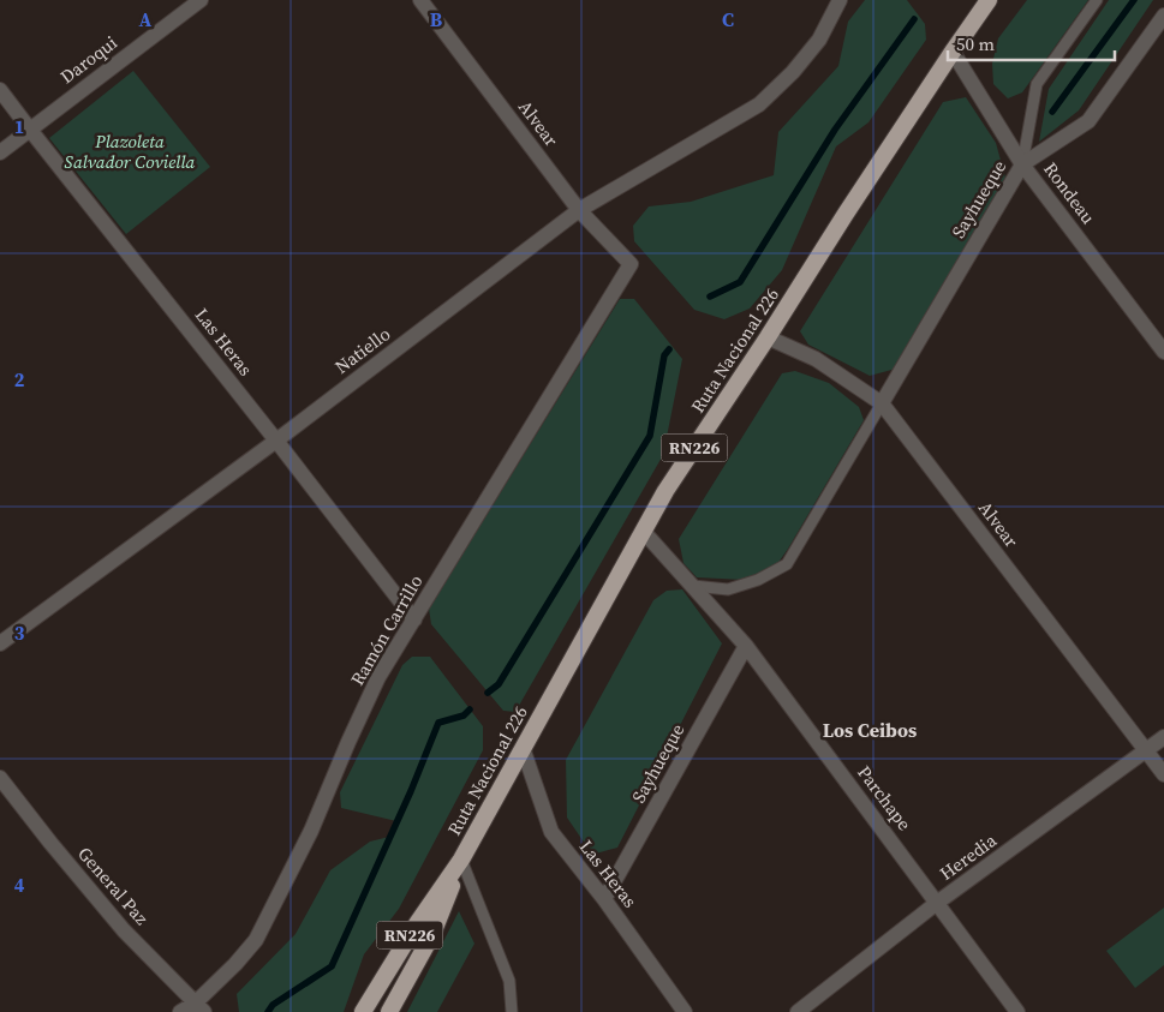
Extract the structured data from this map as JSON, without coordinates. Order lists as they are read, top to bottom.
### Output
{
  "streets": {
    "highway": ["Ruta Nacional 226", "RN226"],
    "street": [
      "Daroqui",
      "Alvear",
      "Rondeau",
      "Sayhueque",
      "Las Heras",
      "Natiello",
      "Ramón Carrillo",
      "Parchape",
      "Heredia",
      "General Paz"
    ]
  },
  "crossings": [
    ["Daroqui", "Las Heras"],
    ["Alvear", "Sayhueque"],
    ["Alvear", "Natiello"],
    ["Alvear", "Ruta Nacional 226"],
    ["Alvear", "Ramón Carrillo"],
    ["Alvear", "Heredia"],
    ["Rondeau", "Sayhueque"],
    ["Rondeau", "Ruta Nacional 226"],
    ["Sayhueque", "Las Heras"],
    ["Sayhueque", "Parchape"],
    ["Las Heras", "Natiello"],
    ["Las Heras", "Ruta Nacional 226"],
    ["Las Heras", "Ramón Carrillo"],
    ["Ruta Nacional 226", "Parchape"],
    ["Ramón Carrillo", "General Paz"],
    ["Parchape", "Heredia"]
  ],
  "districts": ["Los Ceibos"],
  "parks": ["Plazoleta Salvador Coviella"],
  "scale_bar": "50 m",
  "grid": {
    "columns": ["A", "B", "C"],
    "rows": [
      "1",
      "2",
      "3",
      "4"
    ]
  }
}
